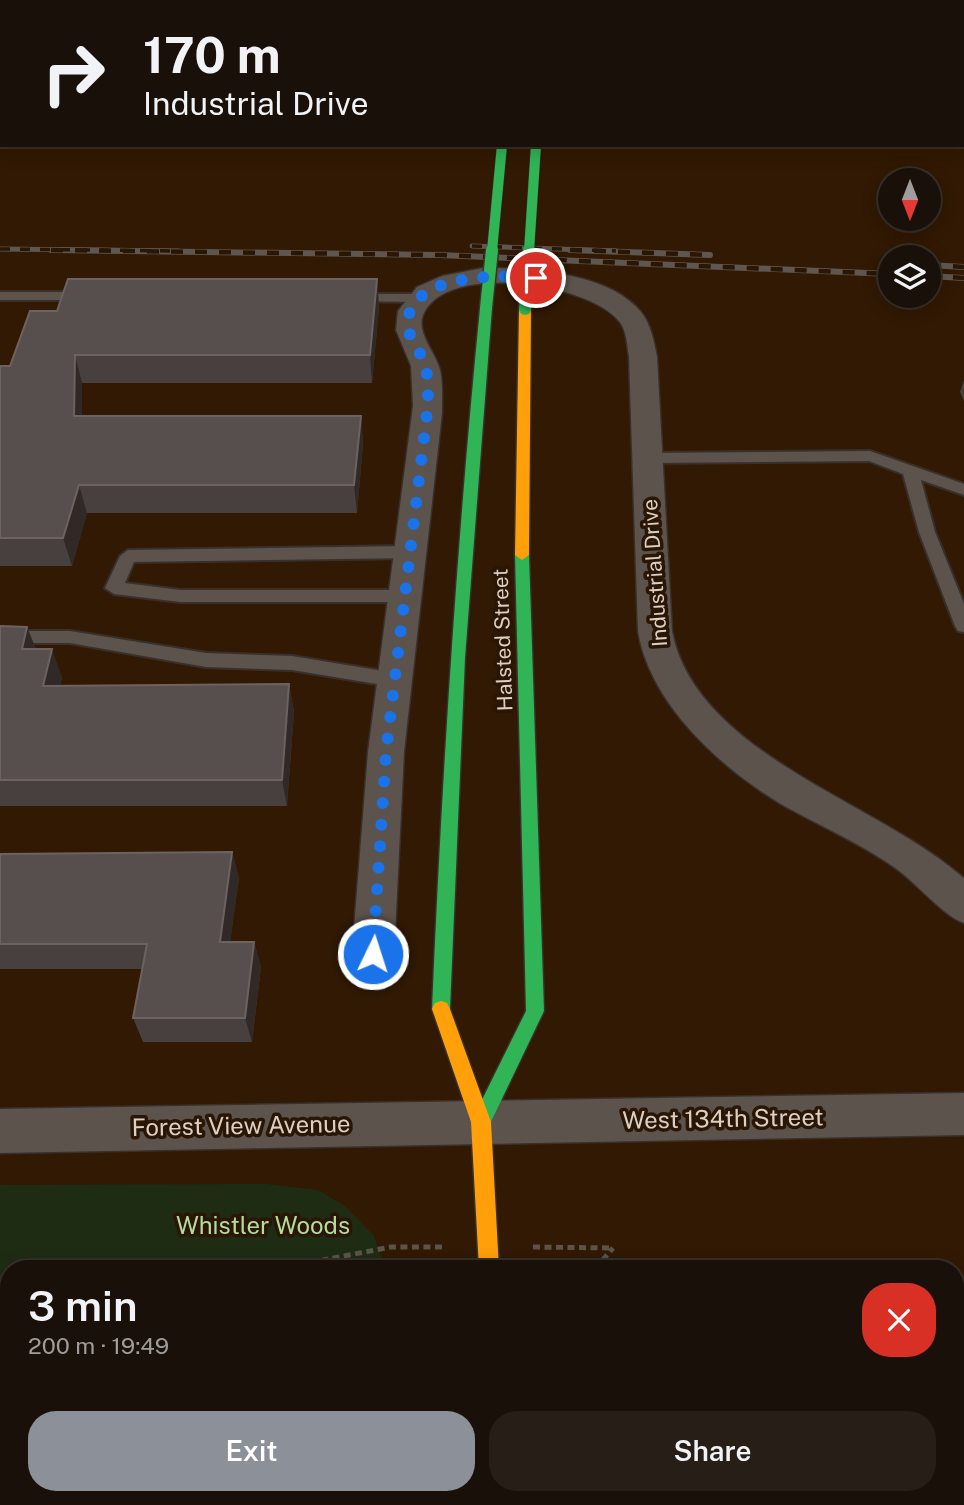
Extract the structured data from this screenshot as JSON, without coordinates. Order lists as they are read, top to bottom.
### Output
{
  "streets": {
    "main road": ["Halsted Street"],
    "street": ["Industrial Drive", "West 134th Street", "Forest View Avenue"]
  },
  "crossings": [
    ["Halsted Street", "West 134th Street"],
    ["Halsted Street", "Forest View Avenue"],
    ["West 134th Street", "Forest View Avenue"]
  ],
  "parks": ["Whistler Woods"],
  "north": "bottom",
  "page": {
    "turn": ["170 m", "Industrial Drive"],
    "heading": ["3 min", "200 m · 19:49"],
    "buttons": ["Exit", "Share"]
  }
}
